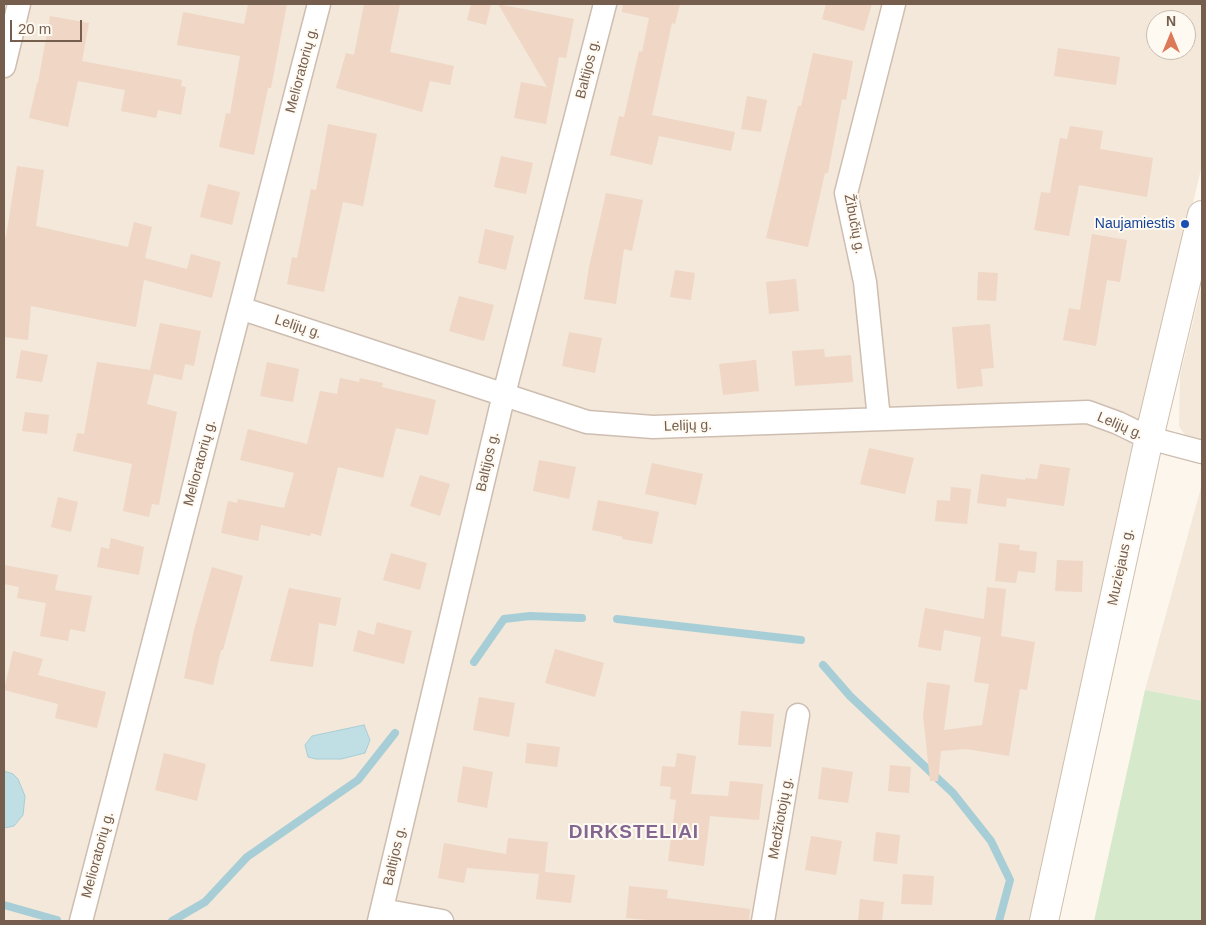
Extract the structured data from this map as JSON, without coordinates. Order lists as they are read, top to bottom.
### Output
{
  "streets": {
    "main road": ["Muziejaus g."],
    "street": [
      "Baltijos g.",
      "Melioratorių g.",
      "Žibučių g.",
      "Lelijų g.",
      "Medžiotojų g."
    ]
  },
  "crossings": [
    ["Baltijos g.", "Lelijų g."],
    ["Melioratorių g.", "Lelijų g."],
    ["Žibučių g.", "Lelijų g."],
    ["Lelijų g.", "Muziejaus g."]
  ],
  "districts": ["DIRKSTELIAI"],
  "places": ["Naujamiestis"],
  "scale_bar": "20 m",
  "north": "top"
}
